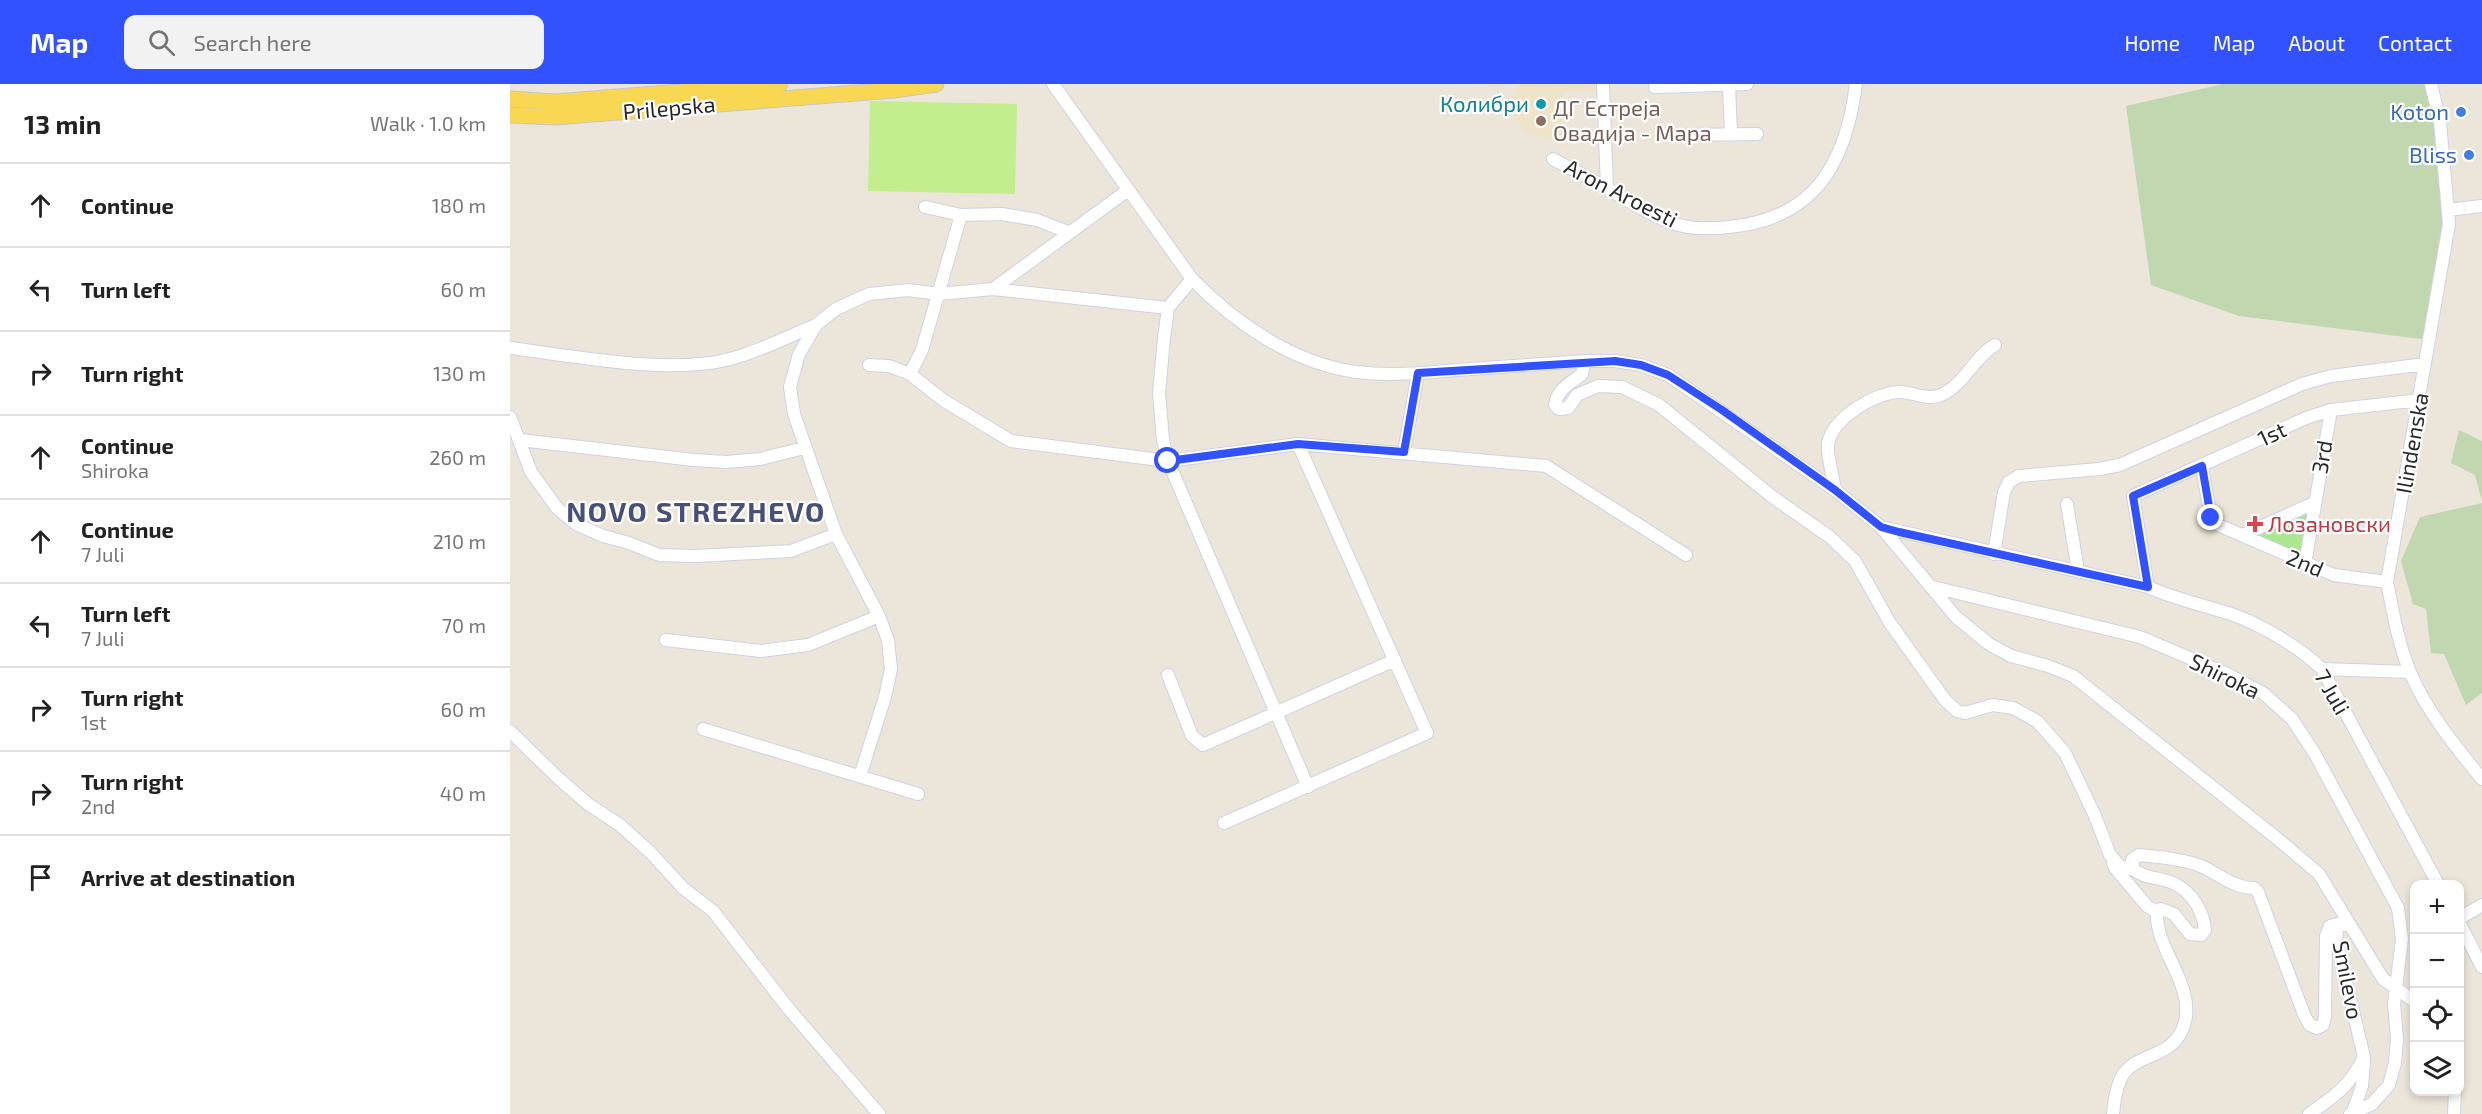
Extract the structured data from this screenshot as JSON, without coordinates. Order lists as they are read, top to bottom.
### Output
{
  "streets": {
    "main road": ["Prilepska"],
    "street": [
      "Aron Aroesti",
      "1st",
      "Ilindenska",
      "3rd",
      "2nd",
      "Shiroka",
      "7 Juli",
      "Smilevo"
    ]
  },
  "crossings": [
    ["1st", "Ilindenska"],
    ["1st", "3rd"],
    ["1st", "2nd"],
    ["1st", "7 Juli"],
    ["Ilindenska", "2nd"],
    ["3rd", "2nd"],
    ["Shiroka", "Smilevo"]
  ],
  "districts": ["NOVO STREZHEVO"],
  "places": {
    "other": [
      "Колибри",
      "Koton",
      "ДГ Естреја Овадија - Мара",
      "Bliss"
    ],
    "health": ["Лозановски"]
  },
  "page": {
    "header": "Map",
    "search": "Search here",
    "nav": [
      "Home",
      "Map",
      "About",
      "Contact"
    ],
    "heading": ["13 min", "Walk · 1.0 km"],
    "list": [
      ["Continue", "180 m"],
      ["Turn left", "60 m"],
      ["Turn right", "130 m"],
      ["Continue", "Shiroka", "260 m"],
      ["Continue", "7 Juli", "210 m"],
      ["Turn left", "7 Juli", "70 m"],
      ["Turn right", "1st", "60 m"],
      ["Turn right", "2nd", "40 m"],
      "Arrive at destination"
    ],
    "map_buttons": ["+", "−"]
  }
}
